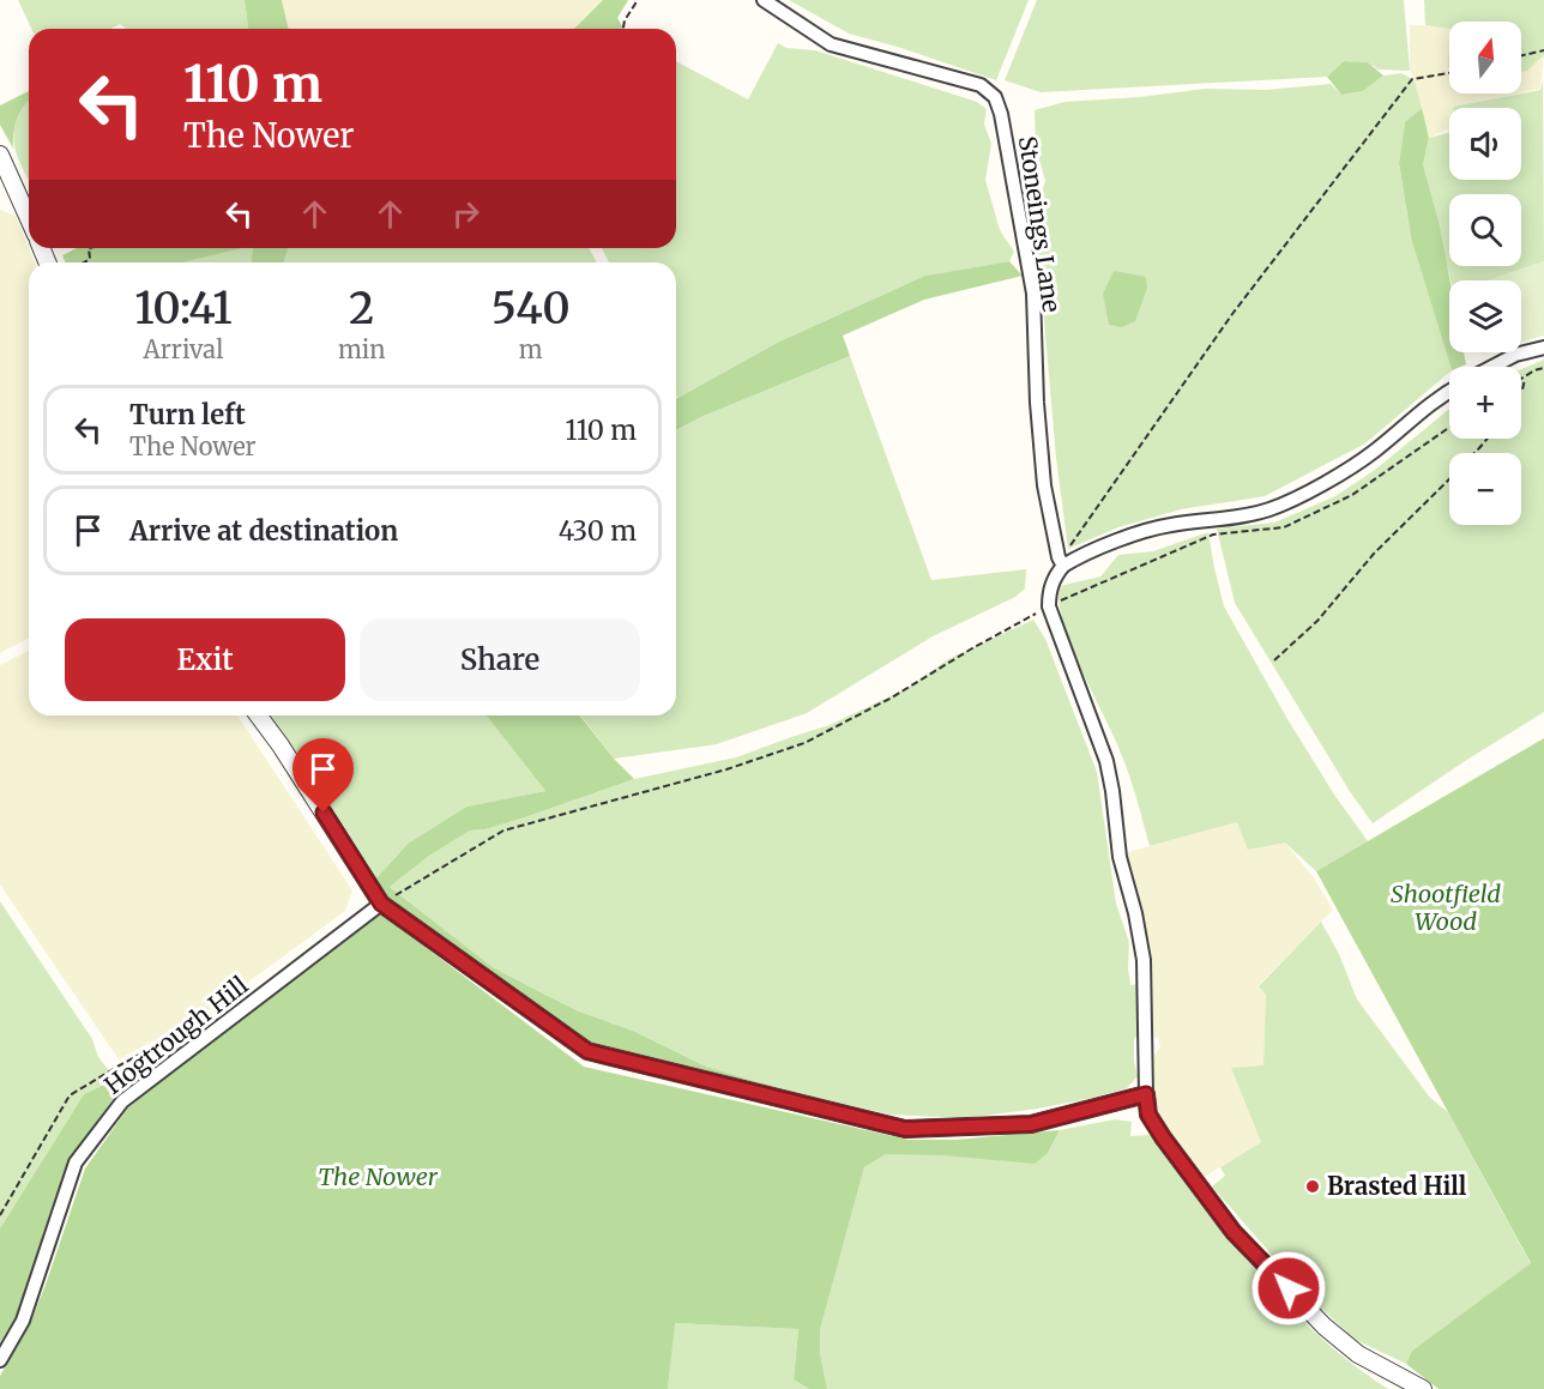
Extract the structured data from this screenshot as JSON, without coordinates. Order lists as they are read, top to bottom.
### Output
{
  "streets": {
    "street": ["Stoneings Lane", "Hogtrough Hill"]
  },
  "parks": ["Shootfield Wood", "The Nower"],
  "places": ["Brasted Hill"],
  "north": "top",
  "page": {
    "map_buttons": ["+", "−"],
    "turn": ["110 m", "The Nower"],
    "eta": [
      "10:41",
      "Arrival",
      "2",
      "min",
      "540",
      "m"
    ],
    "list": [
      {
        "name": "Turn left",
        "note": "The Nower",
        "value": "110 m"
      },
      {
        "name": "Arrive at destination",
        "value": "430 m"
      }
    ],
    "buttons": ["Exit", "Share"]
  }
}
